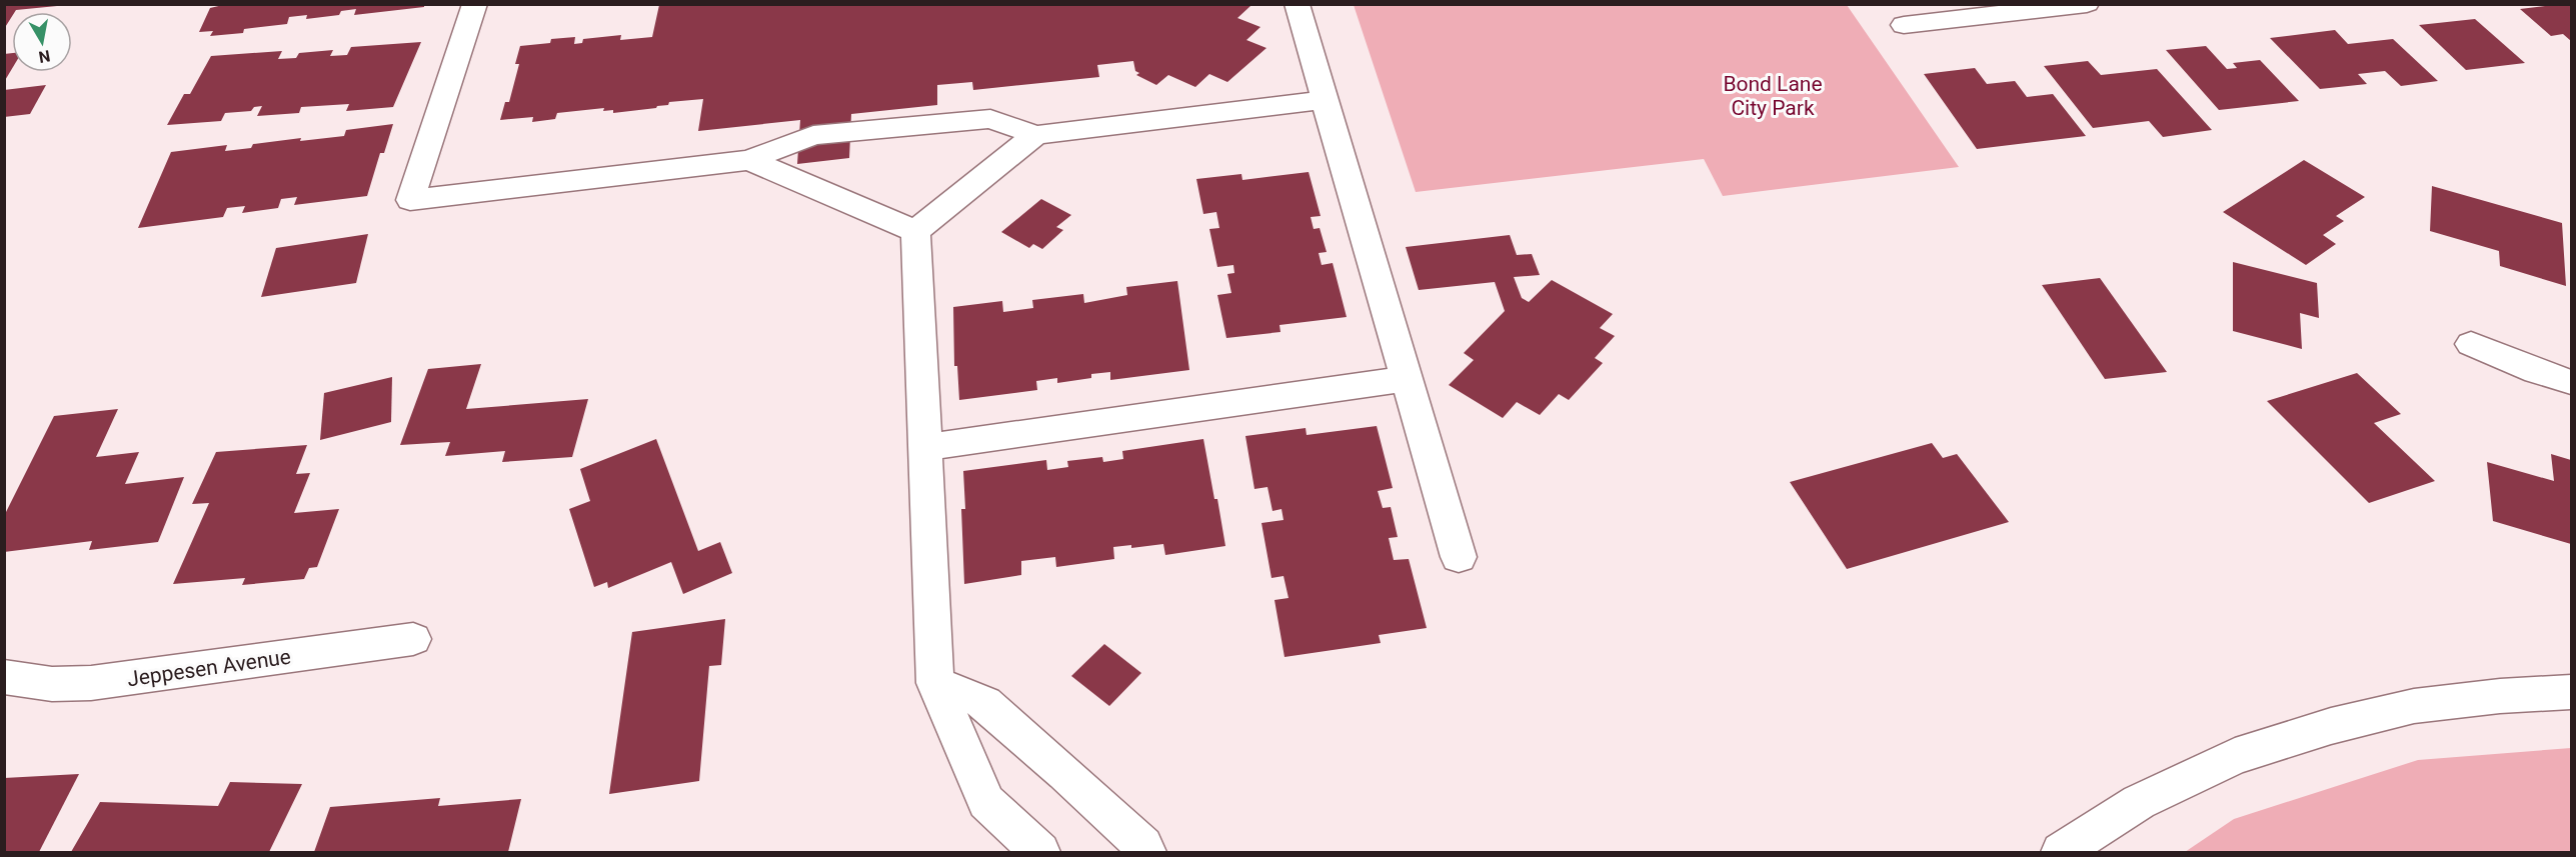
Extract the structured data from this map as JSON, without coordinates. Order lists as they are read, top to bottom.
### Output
{
  "streets": {
    "street": ["Jeppesen Avenue"]
  },
  "parks": ["Bond Lane City Park"],
  "north": "bottom"
}
